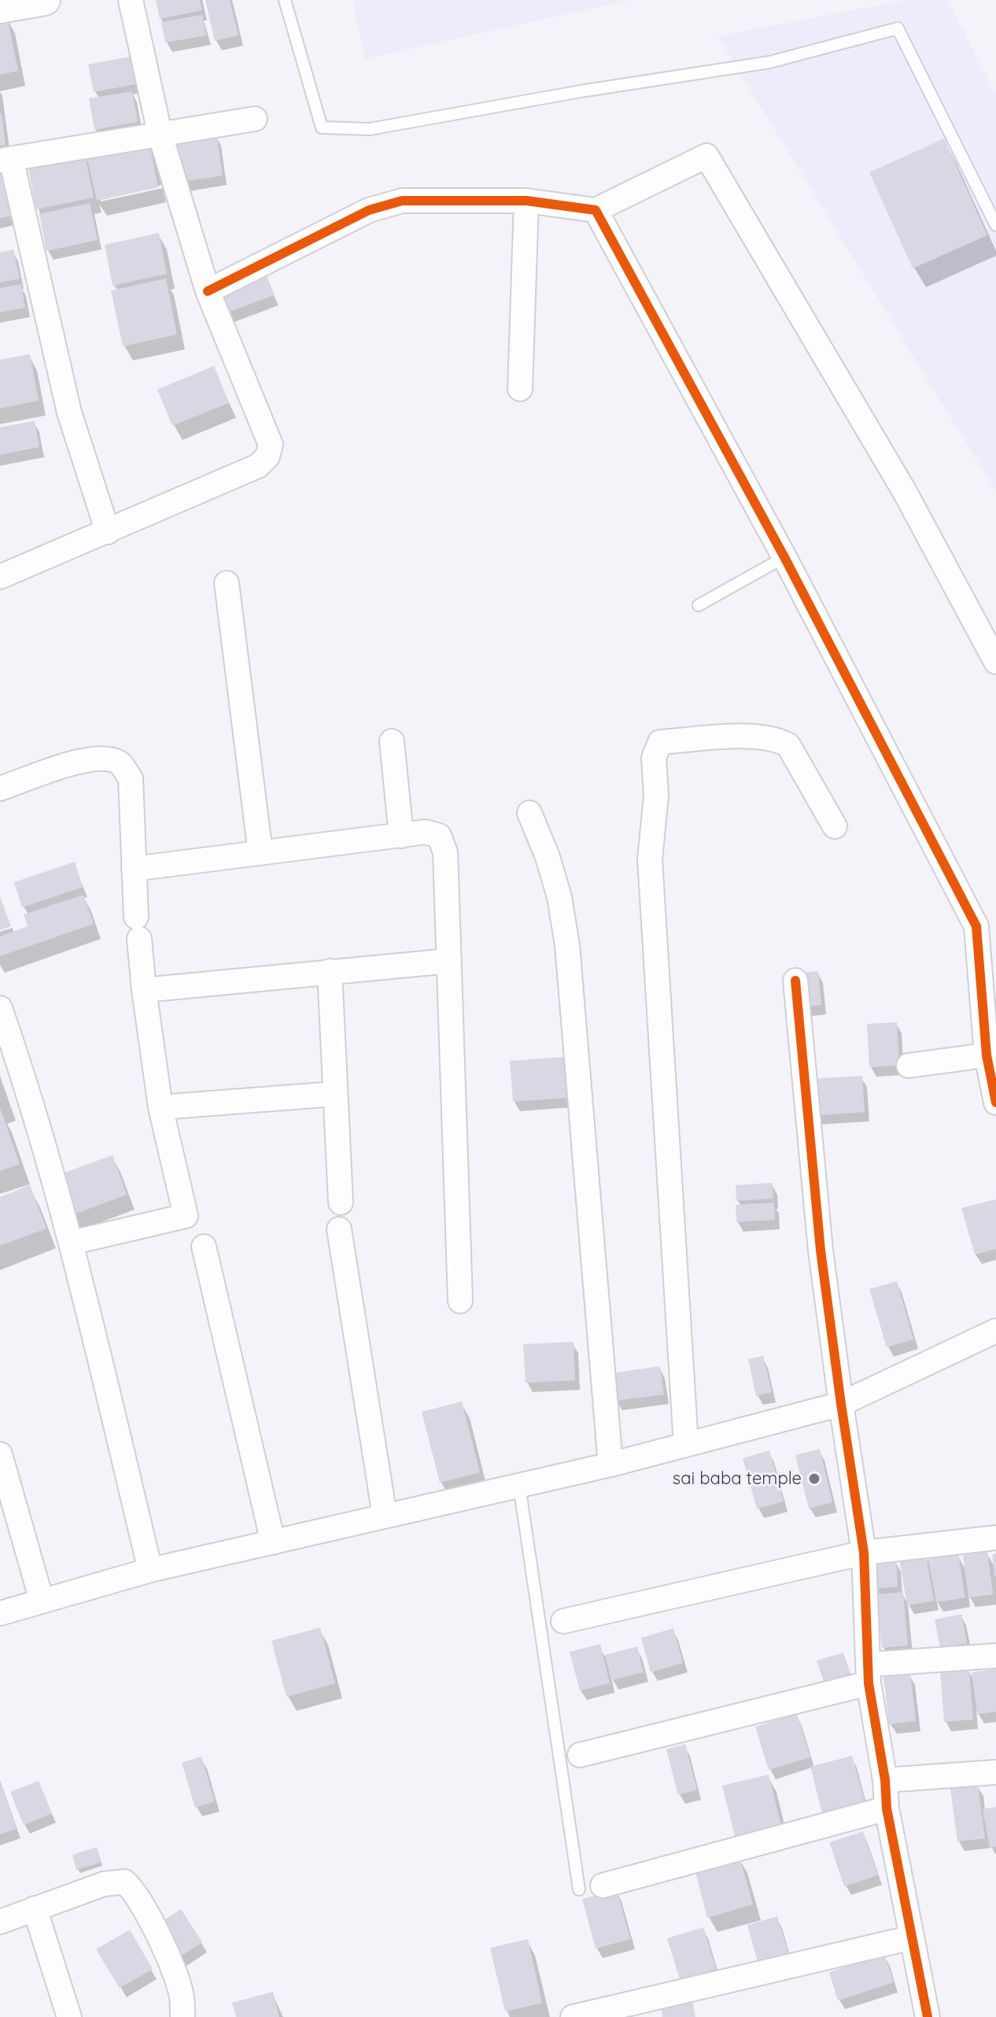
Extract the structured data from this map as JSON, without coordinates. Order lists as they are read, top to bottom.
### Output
{
  "places": ["sai baba temple"]
}
